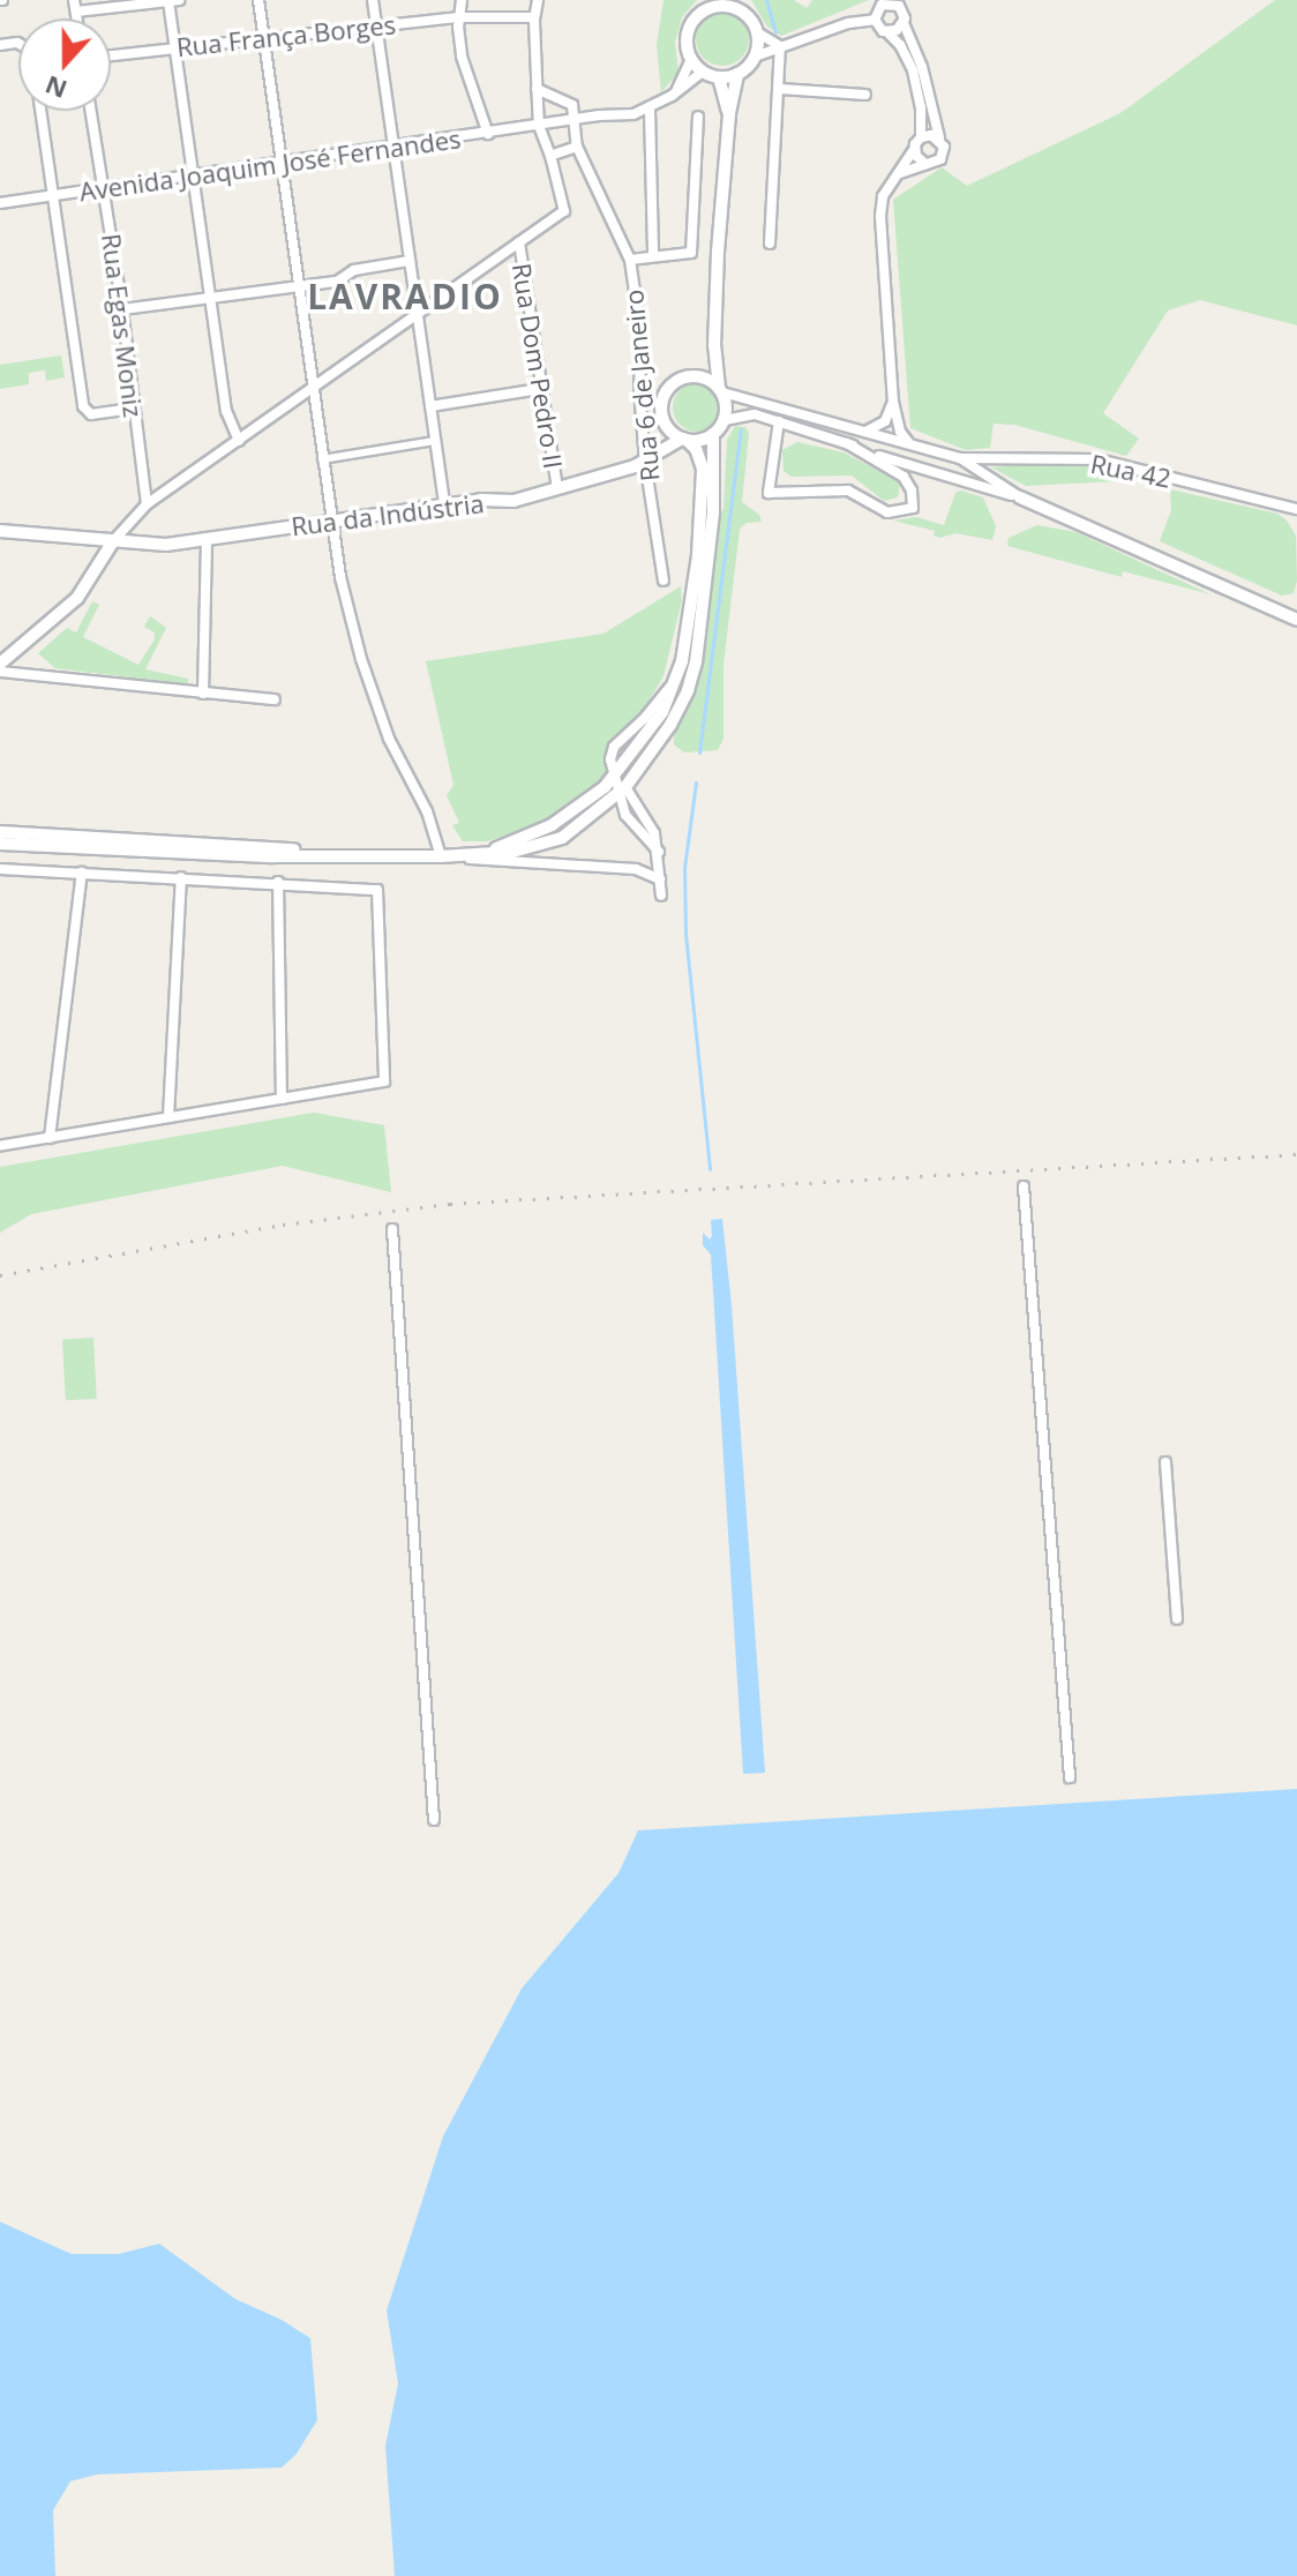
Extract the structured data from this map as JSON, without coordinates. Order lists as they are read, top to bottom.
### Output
{
  "streets": {
    "street": [
      "Rua França Borges",
      "Avenida Joaquim José Fernandes",
      "Rua Egas Moniz",
      "Rua Dom Pedro II",
      "Rua 6 de Janeiro",
      "Rua 42",
      "Rua da Indústria"
    ]
  },
  "crossings": [
    ["Avenida Joaquim José Fernandes", "Rua Egas Moniz"],
    ["Avenida Joaquim José Fernandes", "Rua 6 de Janeiro"],
    ["Rua Dom Pedro II", "Rua da Indústria"],
    ["Rua 6 de Janeiro", "Rua da Indústria"]
  ],
  "districts": ["LAVRADIO"],
  "north": "bottom"
}
